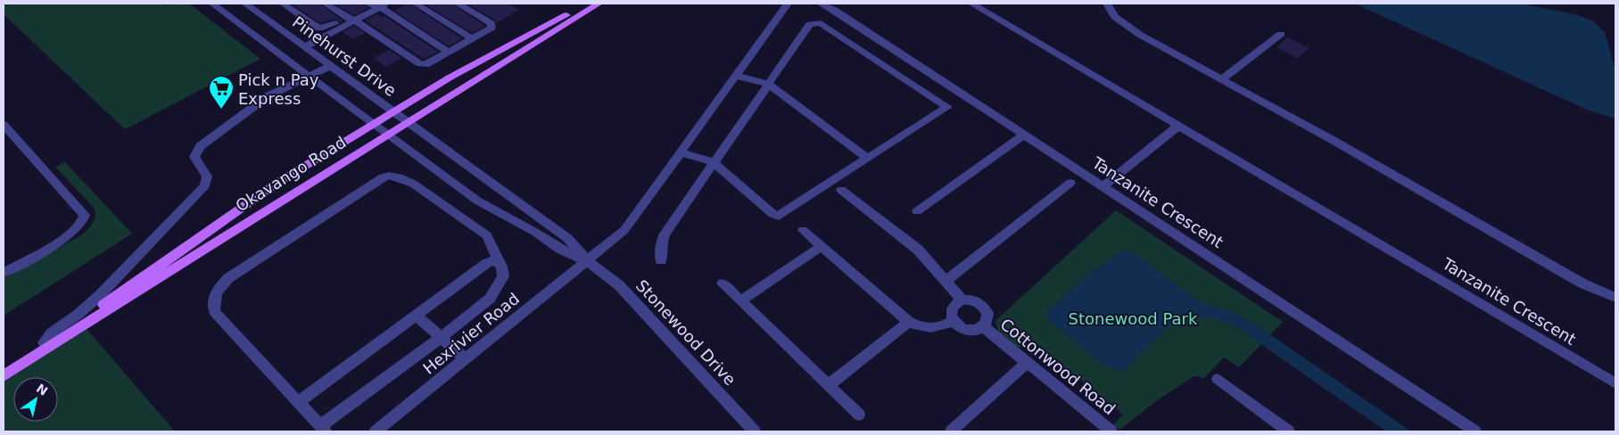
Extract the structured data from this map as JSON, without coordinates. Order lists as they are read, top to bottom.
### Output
{
  "streets": {
    "main road": ["Okavango Road"],
    "street": [
      "Pinehurst Drive",
      "Tanzanite Crescent",
      "Stonewood Drive",
      "Hexrivier Road",
      "Cottonwood Road"
    ]
  },
  "crossings": [
    ["Pinehurst Drive", "Okavango Road"],
    ["Pinehurst Drive", "Stonewood Drive"],
    ["Okavango Road", "Stonewood Drive"],
    ["Stonewood Drive", "Hexrivier Road"]
  ],
  "parks": ["Stonewood Park"],
  "places": {
    "supermarket": ["Pick n Pay Express"]
  },
  "north": "top right"
}
